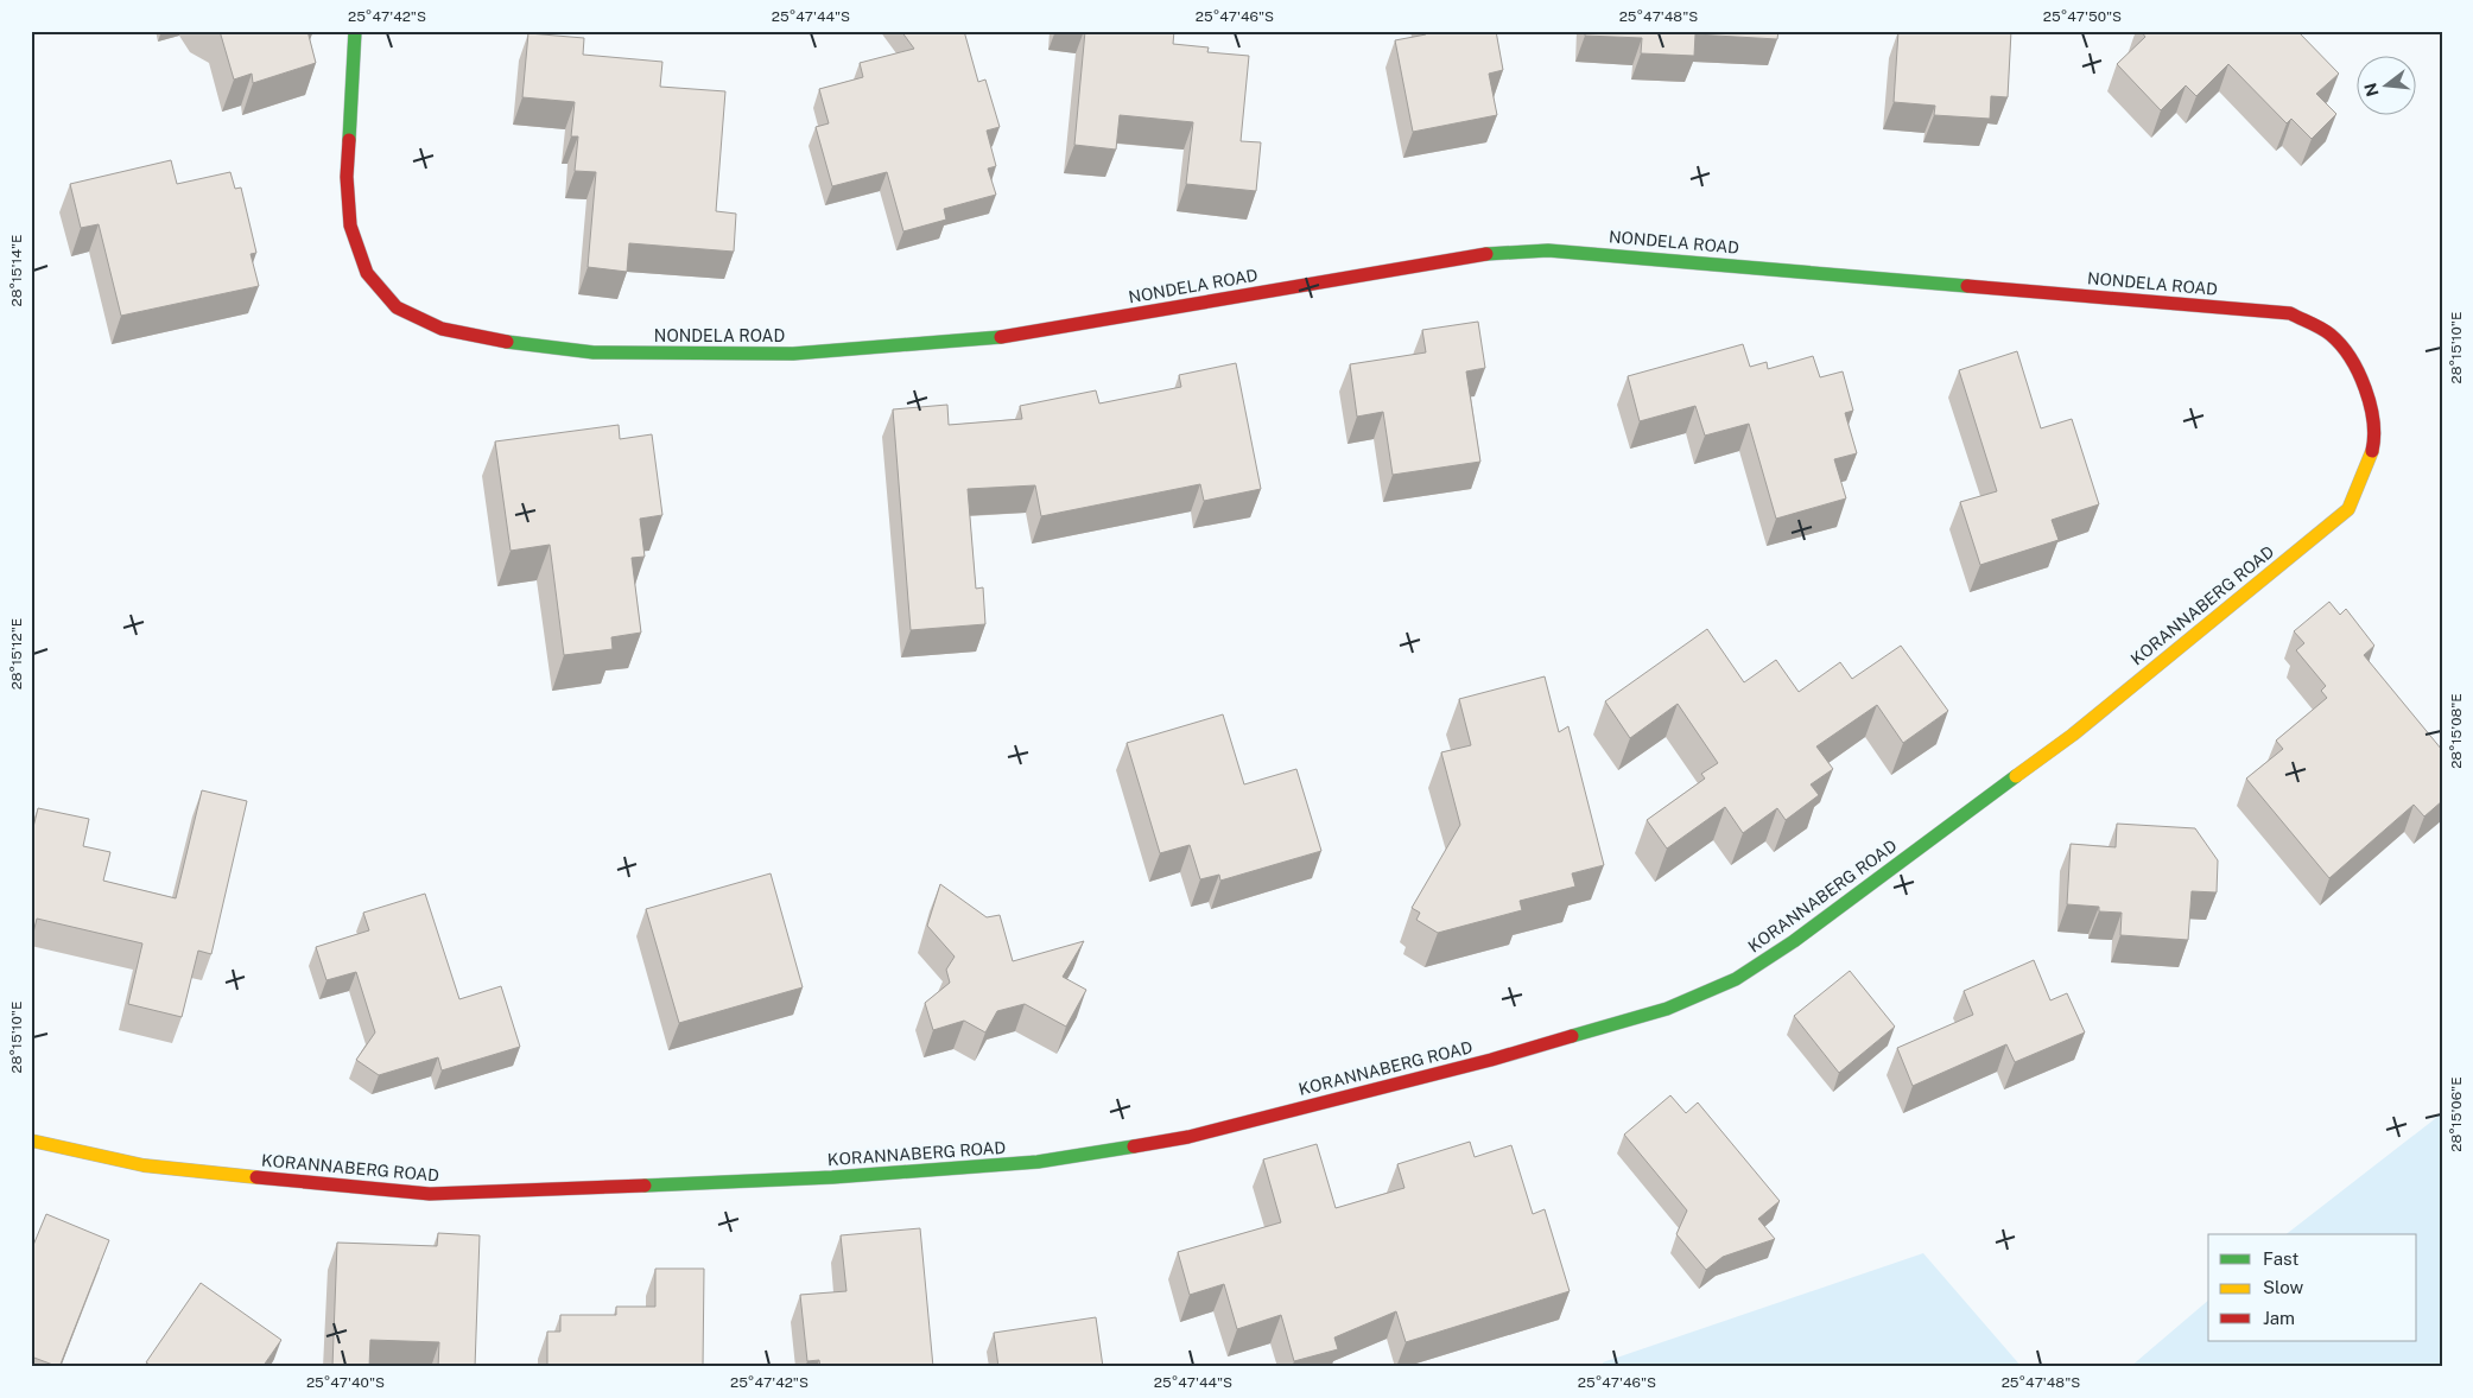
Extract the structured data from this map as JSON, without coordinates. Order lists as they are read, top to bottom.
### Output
{
  "streets": {
    "street": ["NONDELA ROAD", "KORANNABERG ROAD"]
  },
  "crossings": [
    ["NONDELA ROAD", "KORANNABERG ROAD"]
  ],
  "legend": ["Fast", "Slow", "Jam"],
  "north": "left",
  "coordinates": [
    "25°47'42\"S",
    "25°47'44\"S",
    "25°47'46\"S",
    "25°47'48\"S",
    "25°47'50\"S",
    "28°15'14\"E",
    "28°15'10\"E",
    "28°15'12\"E",
    "28°15'08\"E",
    "28°15'06\"E",
    "25°47'40\"S"
  ]
}
